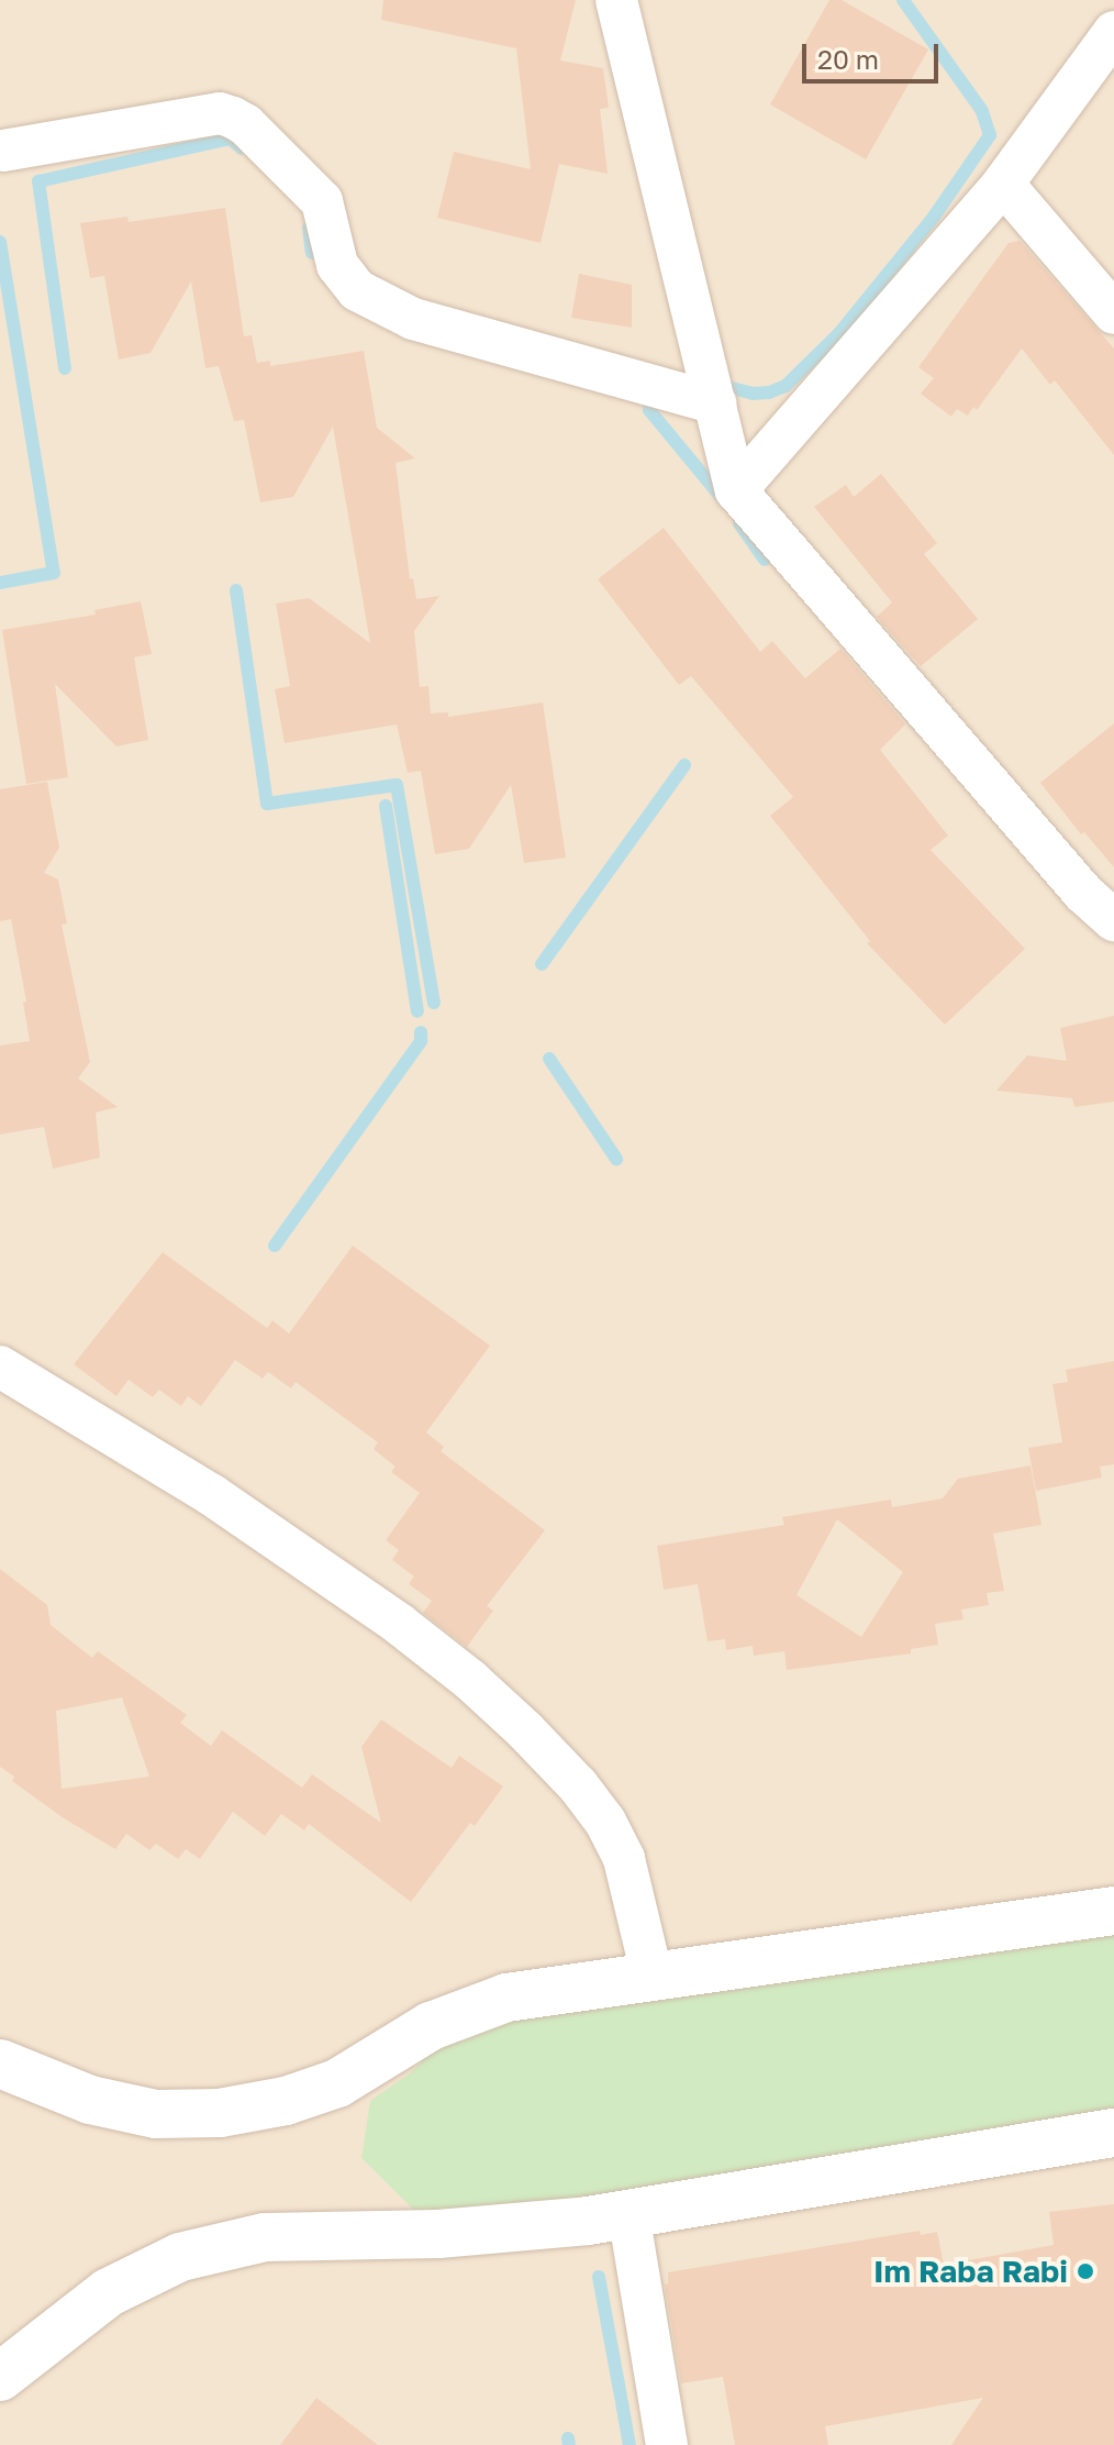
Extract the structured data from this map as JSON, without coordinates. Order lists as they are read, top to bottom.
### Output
{
  "places": ["Im Raba Rabi"],
  "scale_bar": "20 m"
}
